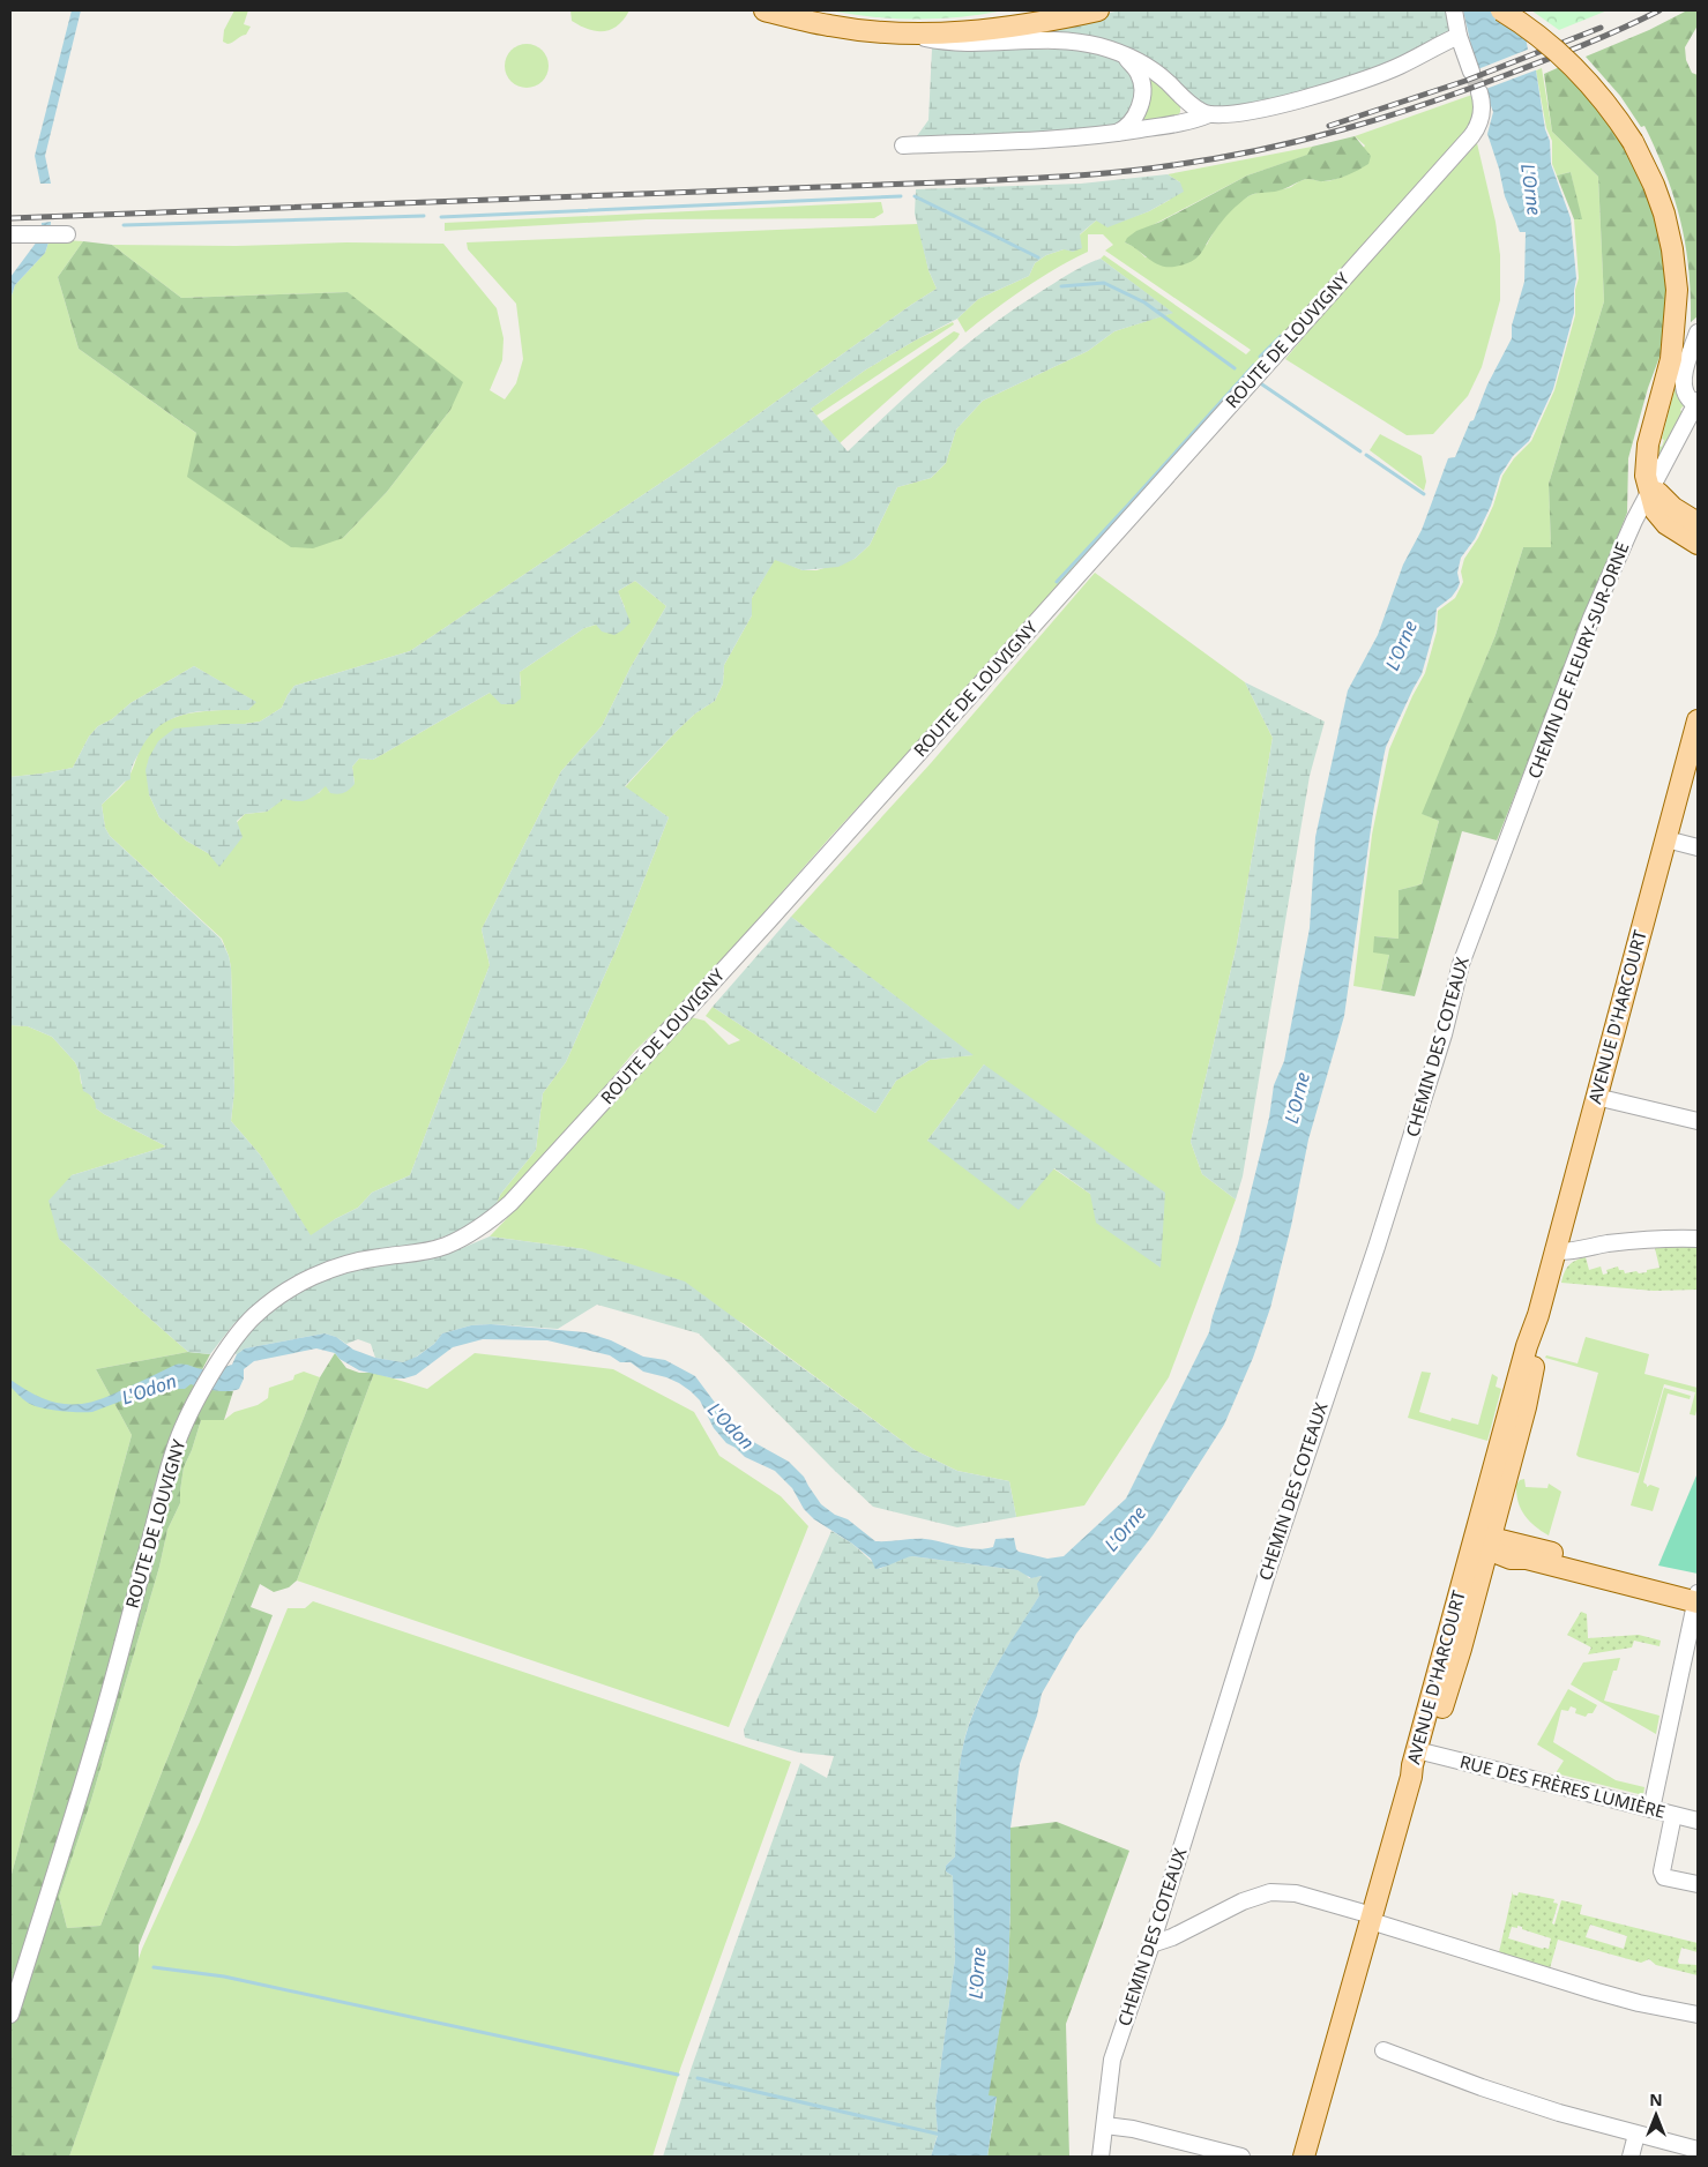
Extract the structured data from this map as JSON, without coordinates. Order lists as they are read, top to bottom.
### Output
{
  "streets": {
    "main road": ["AVENUE D'HARCOURT"],
    "street": [
      "ROUTE DE LOUVIGNY",
      "CHEMIN DE FLEURY-SUR-ORNE",
      "CHEMIN DES COTEAUX",
      "RUE DES FRÈRES LUMIÈRE"
    ]
  },
  "crossings": [
    ["CHEMIN DE FLEURY-SUR-ORNE", "CHEMIN DES COTEAUX"],
    ["AVENUE D'HARCOURT", "RUE DES FRÈRES LUMIÈRE"]
  ],
  "water": ["L'Orne", "L'Odon"],
  "north": "top"
}
